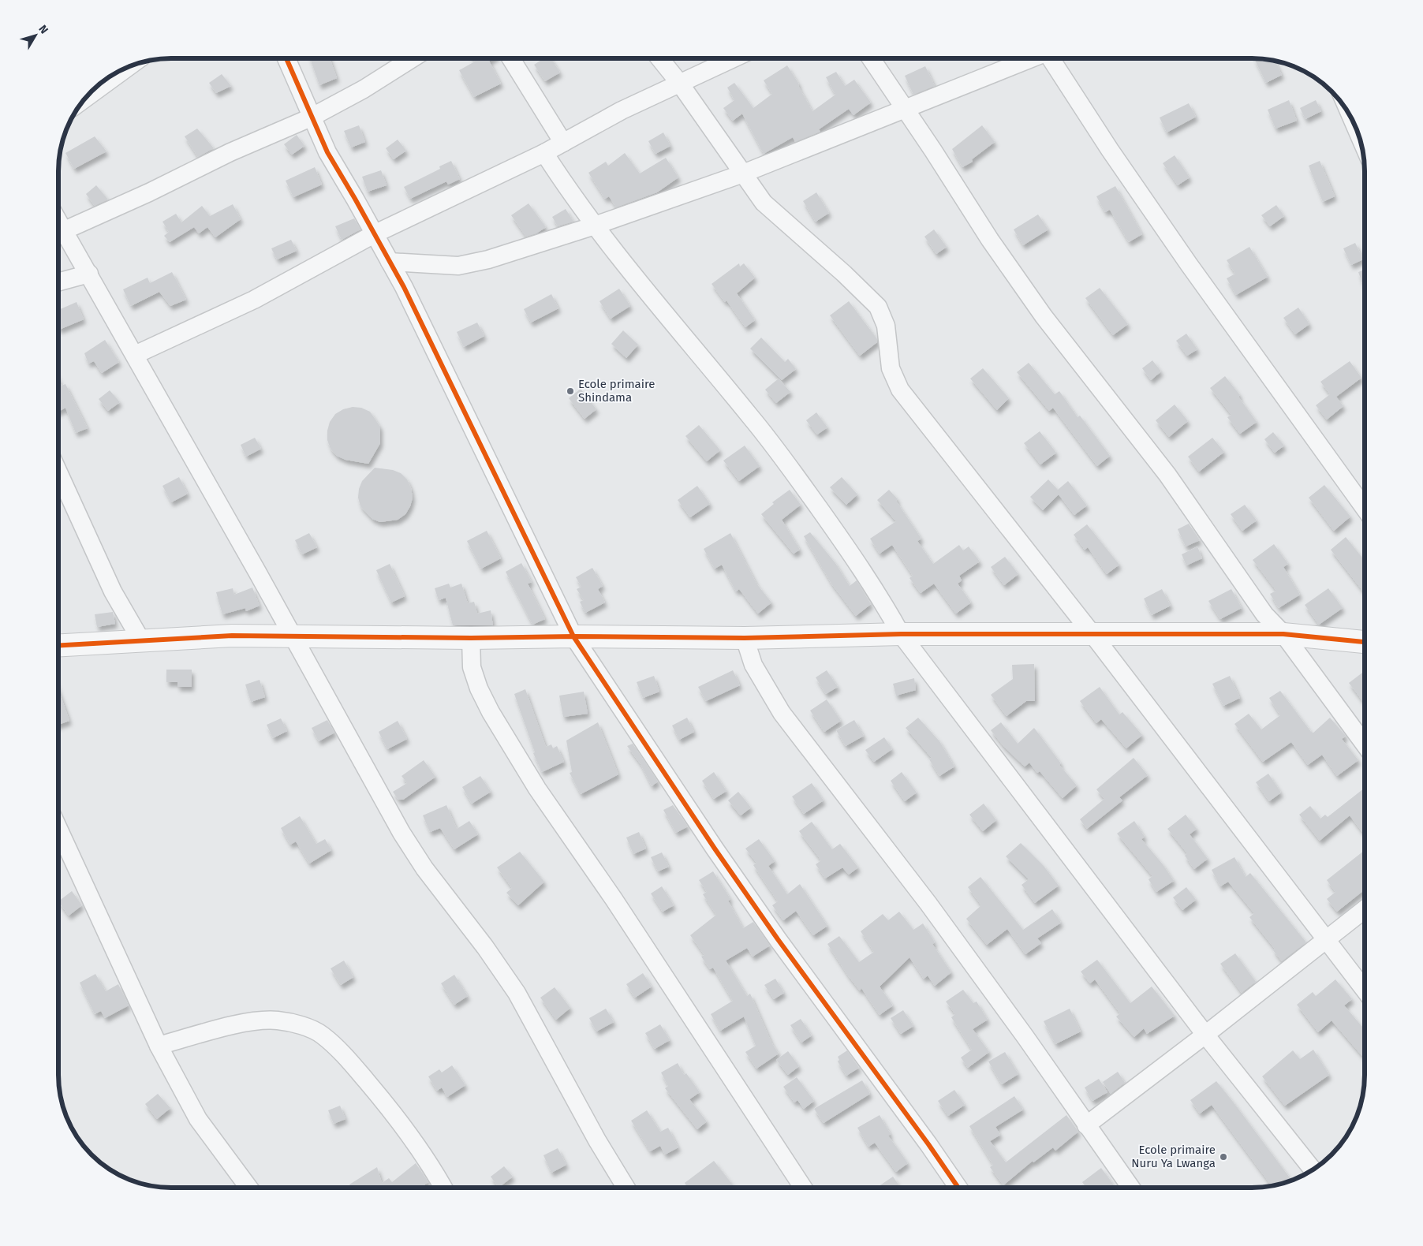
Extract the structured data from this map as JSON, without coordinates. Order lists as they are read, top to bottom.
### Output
{
  "places": ["Ecole primaire Shindama", "Ecole primaire Nuru Ya Lwanga"],
  "north": "top right"
}
